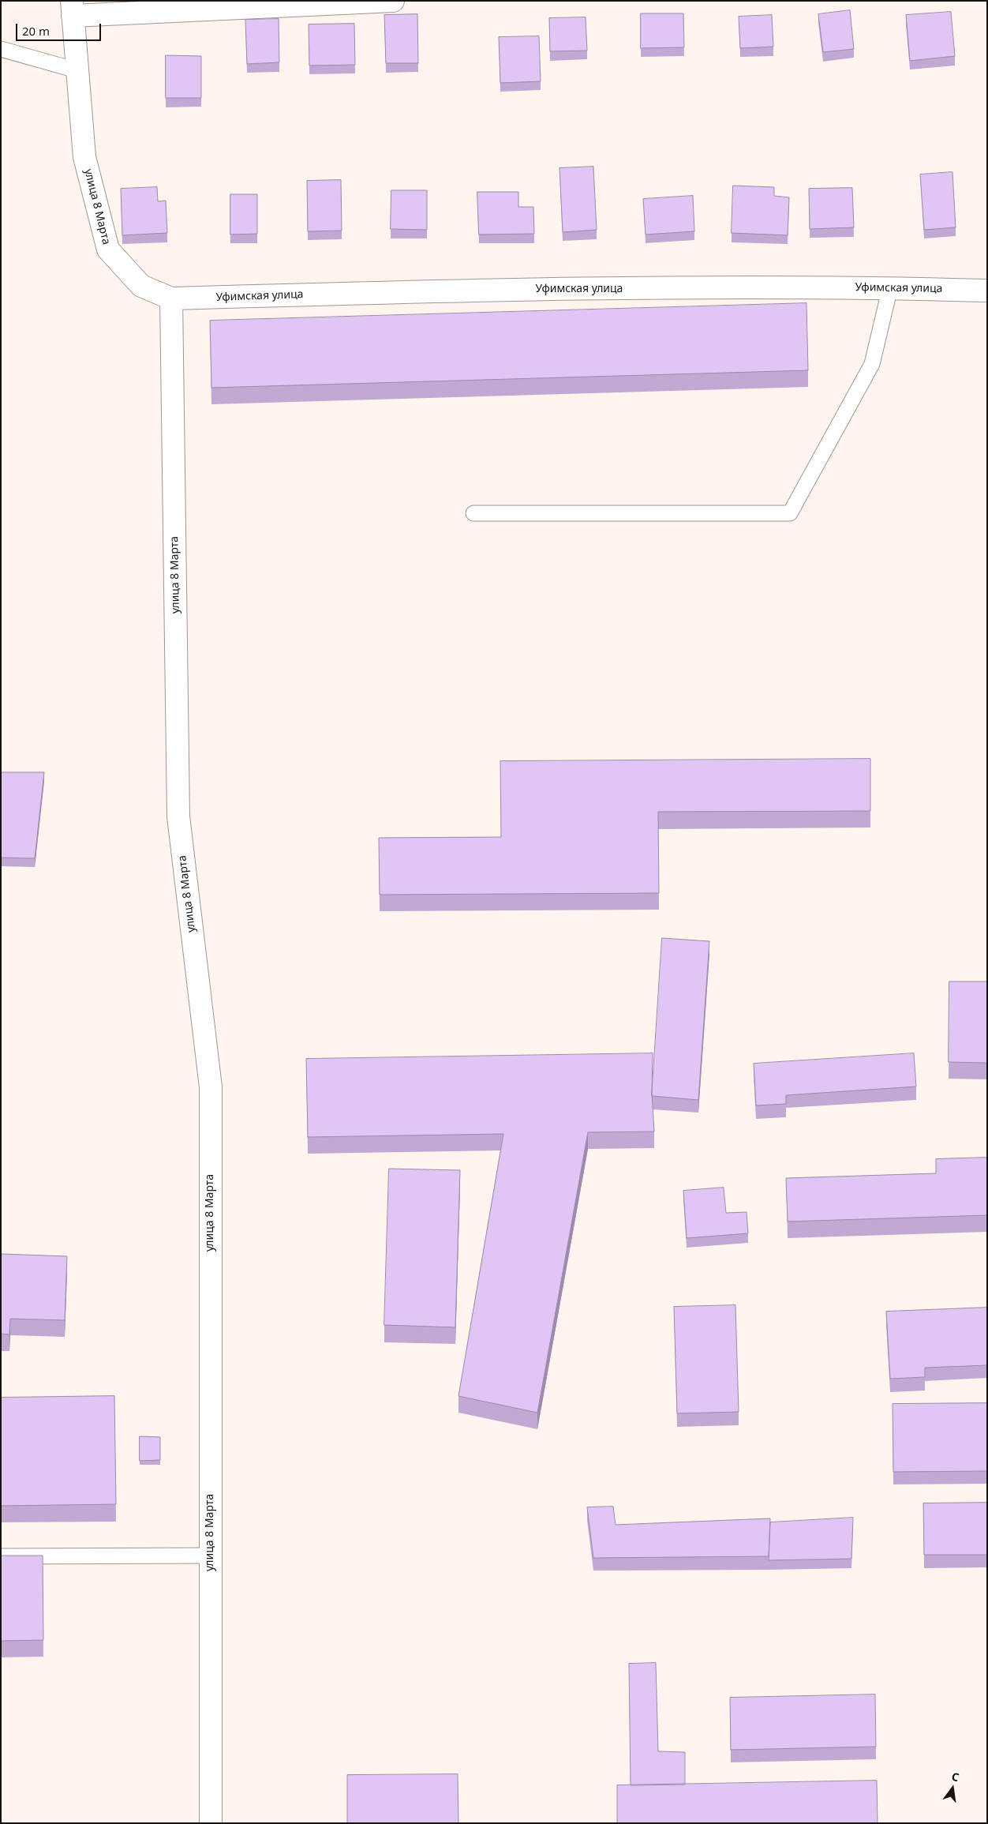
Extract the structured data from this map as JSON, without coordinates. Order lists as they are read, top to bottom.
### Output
{
  "streets": {
    "street": ["улица 8 Марта", "Уфимская улица"]
  },
  "crossings": [
    ["улица 8 Марта", "Уфимская улица"]
  ],
  "scale_bar": "20 m",
  "north": "top"
}
